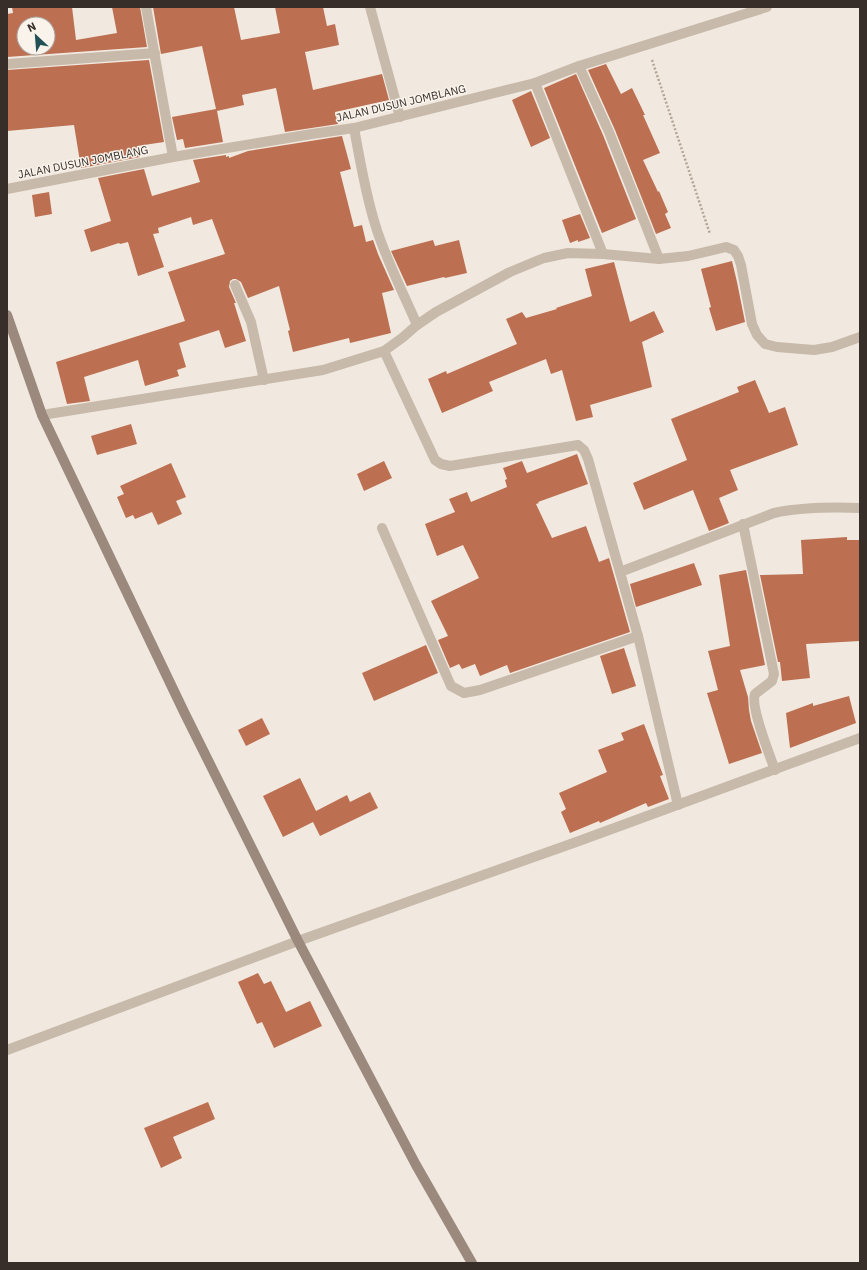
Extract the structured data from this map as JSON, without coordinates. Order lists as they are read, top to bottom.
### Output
{
  "streets": {
    "street": ["JALAN DUSUN JOMBLANG"]
  },
  "north": "top left"
}
